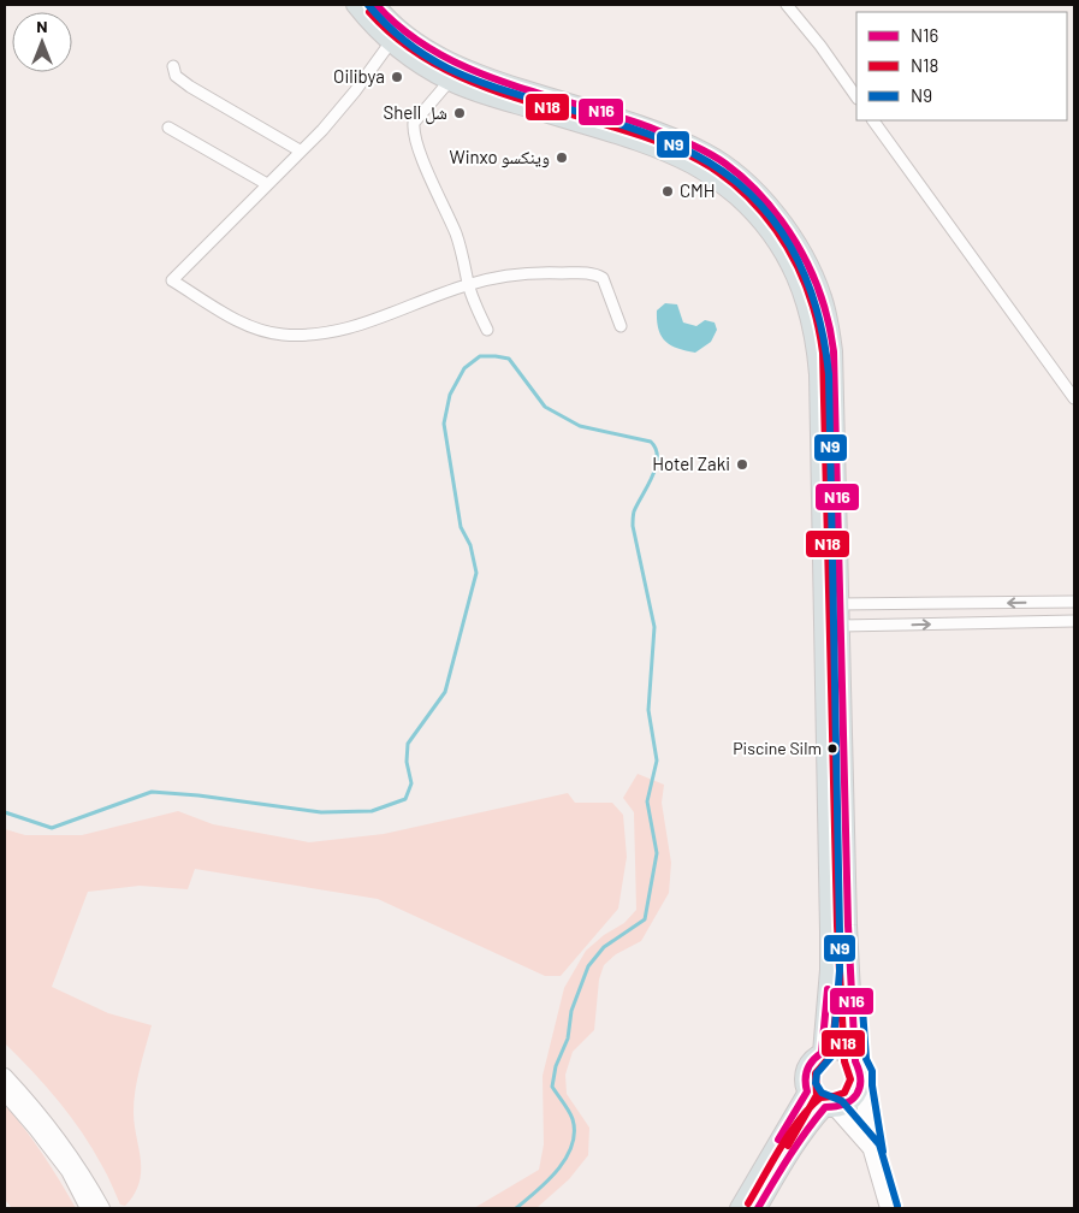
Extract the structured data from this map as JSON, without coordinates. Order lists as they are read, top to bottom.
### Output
{
  "places": [
    "Oilibya",
    "Shell شل",
    "Winxo وينكسو",
    "CMH",
    "Hotel Zaki",
    "Piscine Silm"
  ],
  "lines": ["transit line N16", "transit line N9", "transit line N18"],
  "legend": ["N16", "N18", "N9"],
  "north": "top"
}
